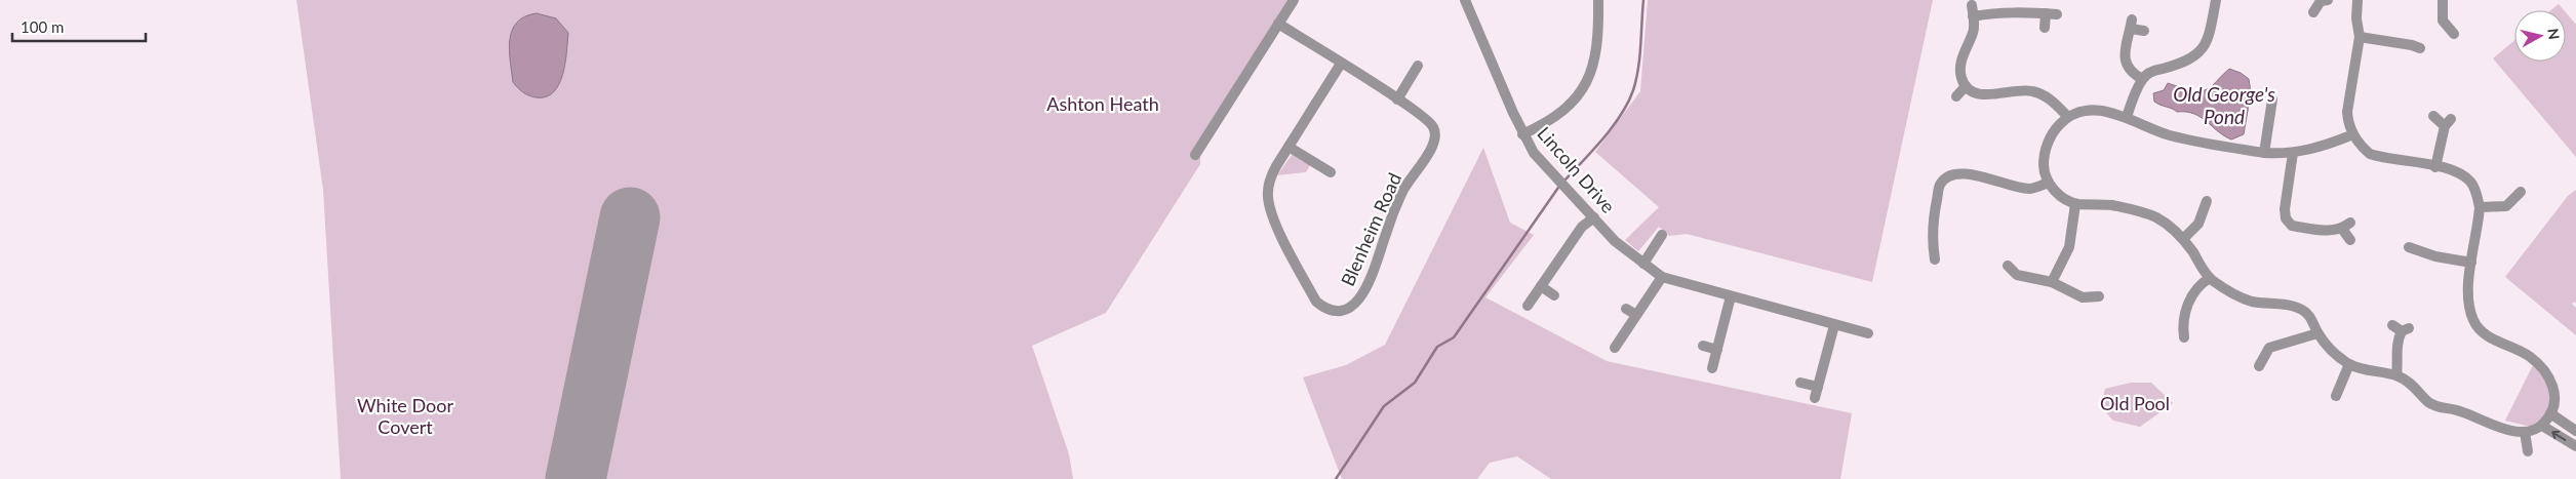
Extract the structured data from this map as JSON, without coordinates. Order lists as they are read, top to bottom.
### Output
{
  "streets": {
    "street": ["Lincoln Drive", "Blenheim Road"]
  },
  "water": ["Old George's Pond"],
  "parks": ["Ashton Heath", "Old Pool", "White Door Covert"],
  "scale_bar": "100 m",
  "north": "right"
}
